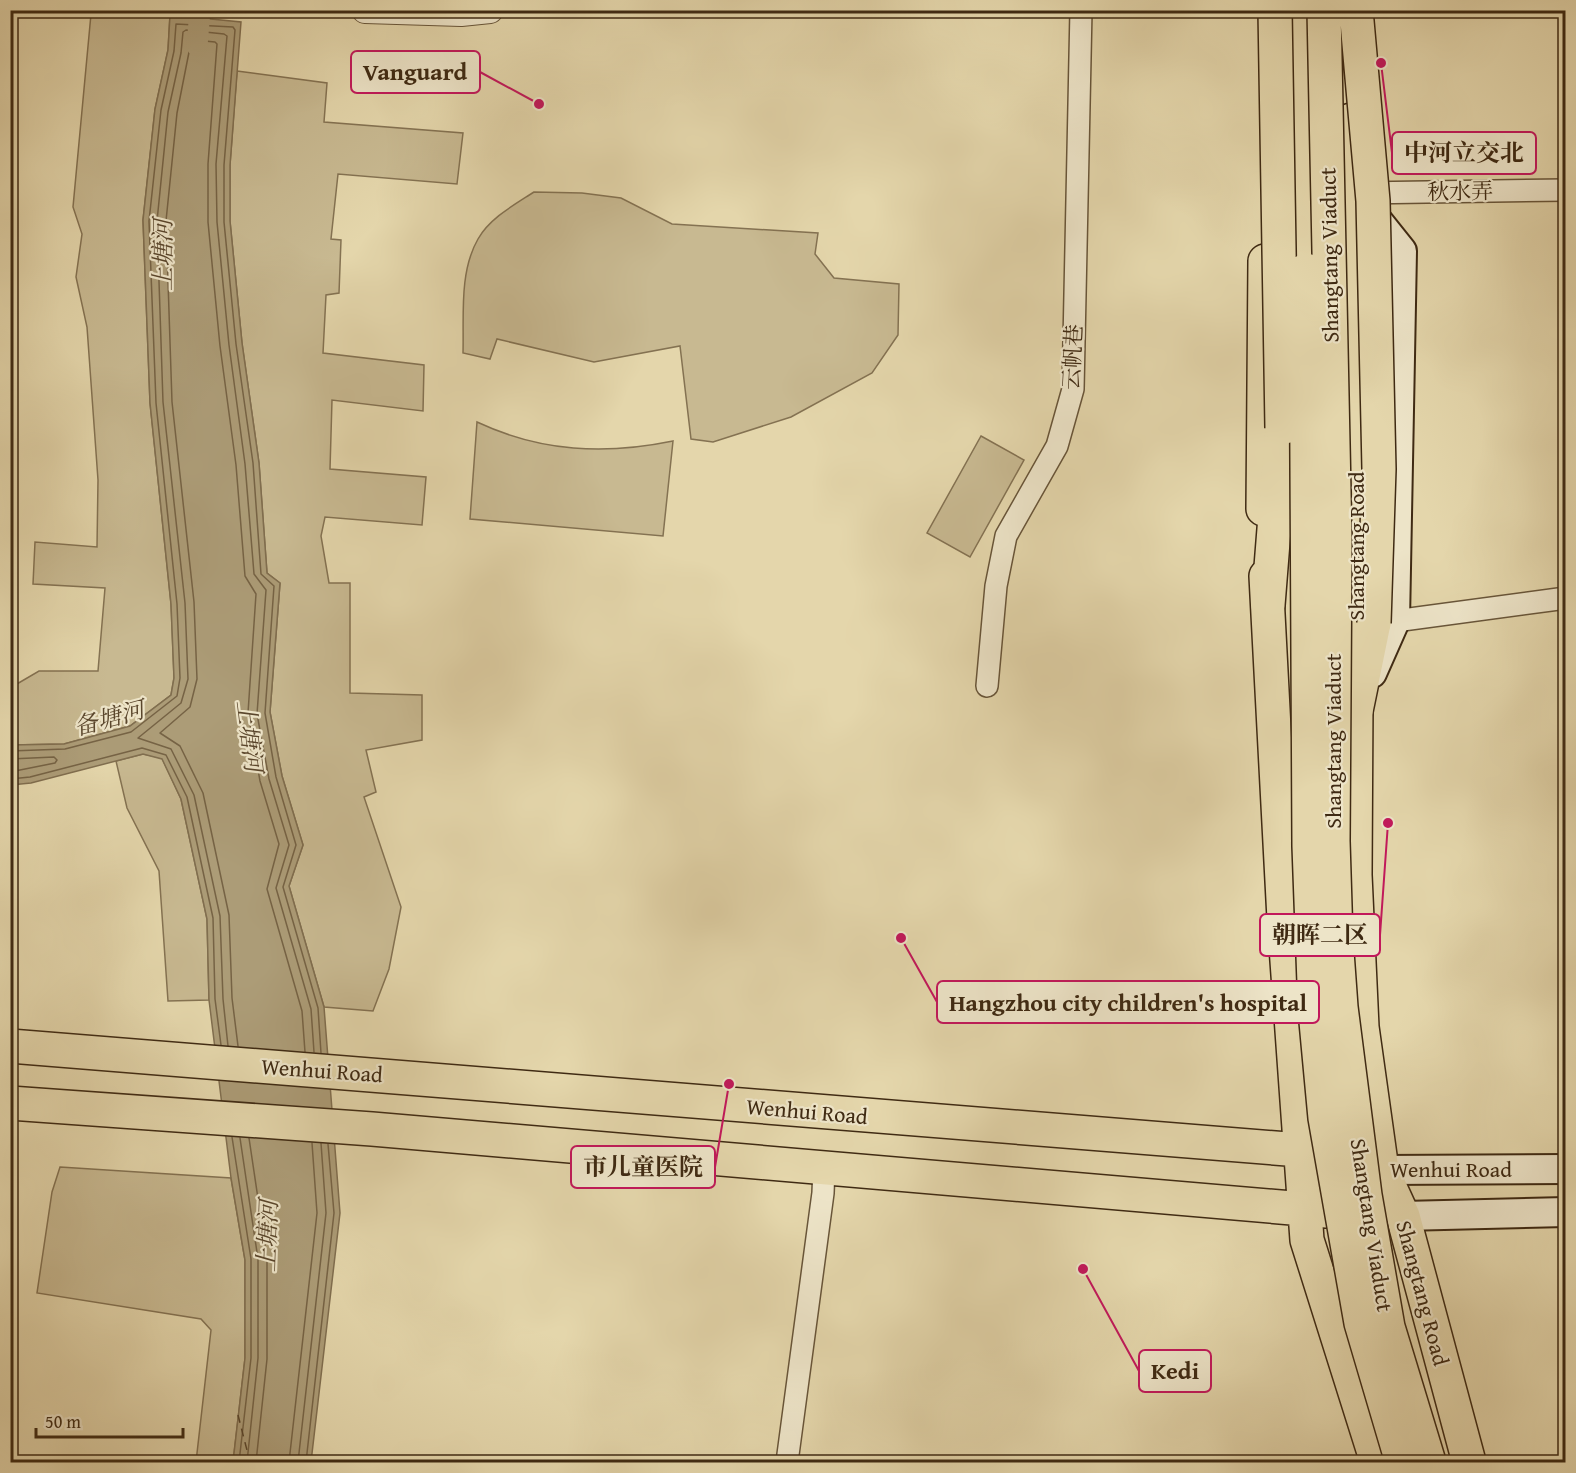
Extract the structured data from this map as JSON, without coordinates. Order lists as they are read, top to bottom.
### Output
{
  "streets": {
    "main road": ["Shangtang Viaduct", "Shangtang Road", "Wenhui Road"],
    "street": ["秋水弄", "云帆巷"]
  },
  "crossings": [
    ["秋水弄", "Shangtang Road"],
    ["Shangtang Road", "Wenhui Road"]
  ],
  "water": ["上塘河", "备塘河"],
  "places": [
    "中河立交北",
    "Vanguard",
    "朝晖二区",
    "Hangzhou city children's hospital",
    "市儿童医院",
    "Kedi"
  ],
  "scale_bar": "50 m"
}
